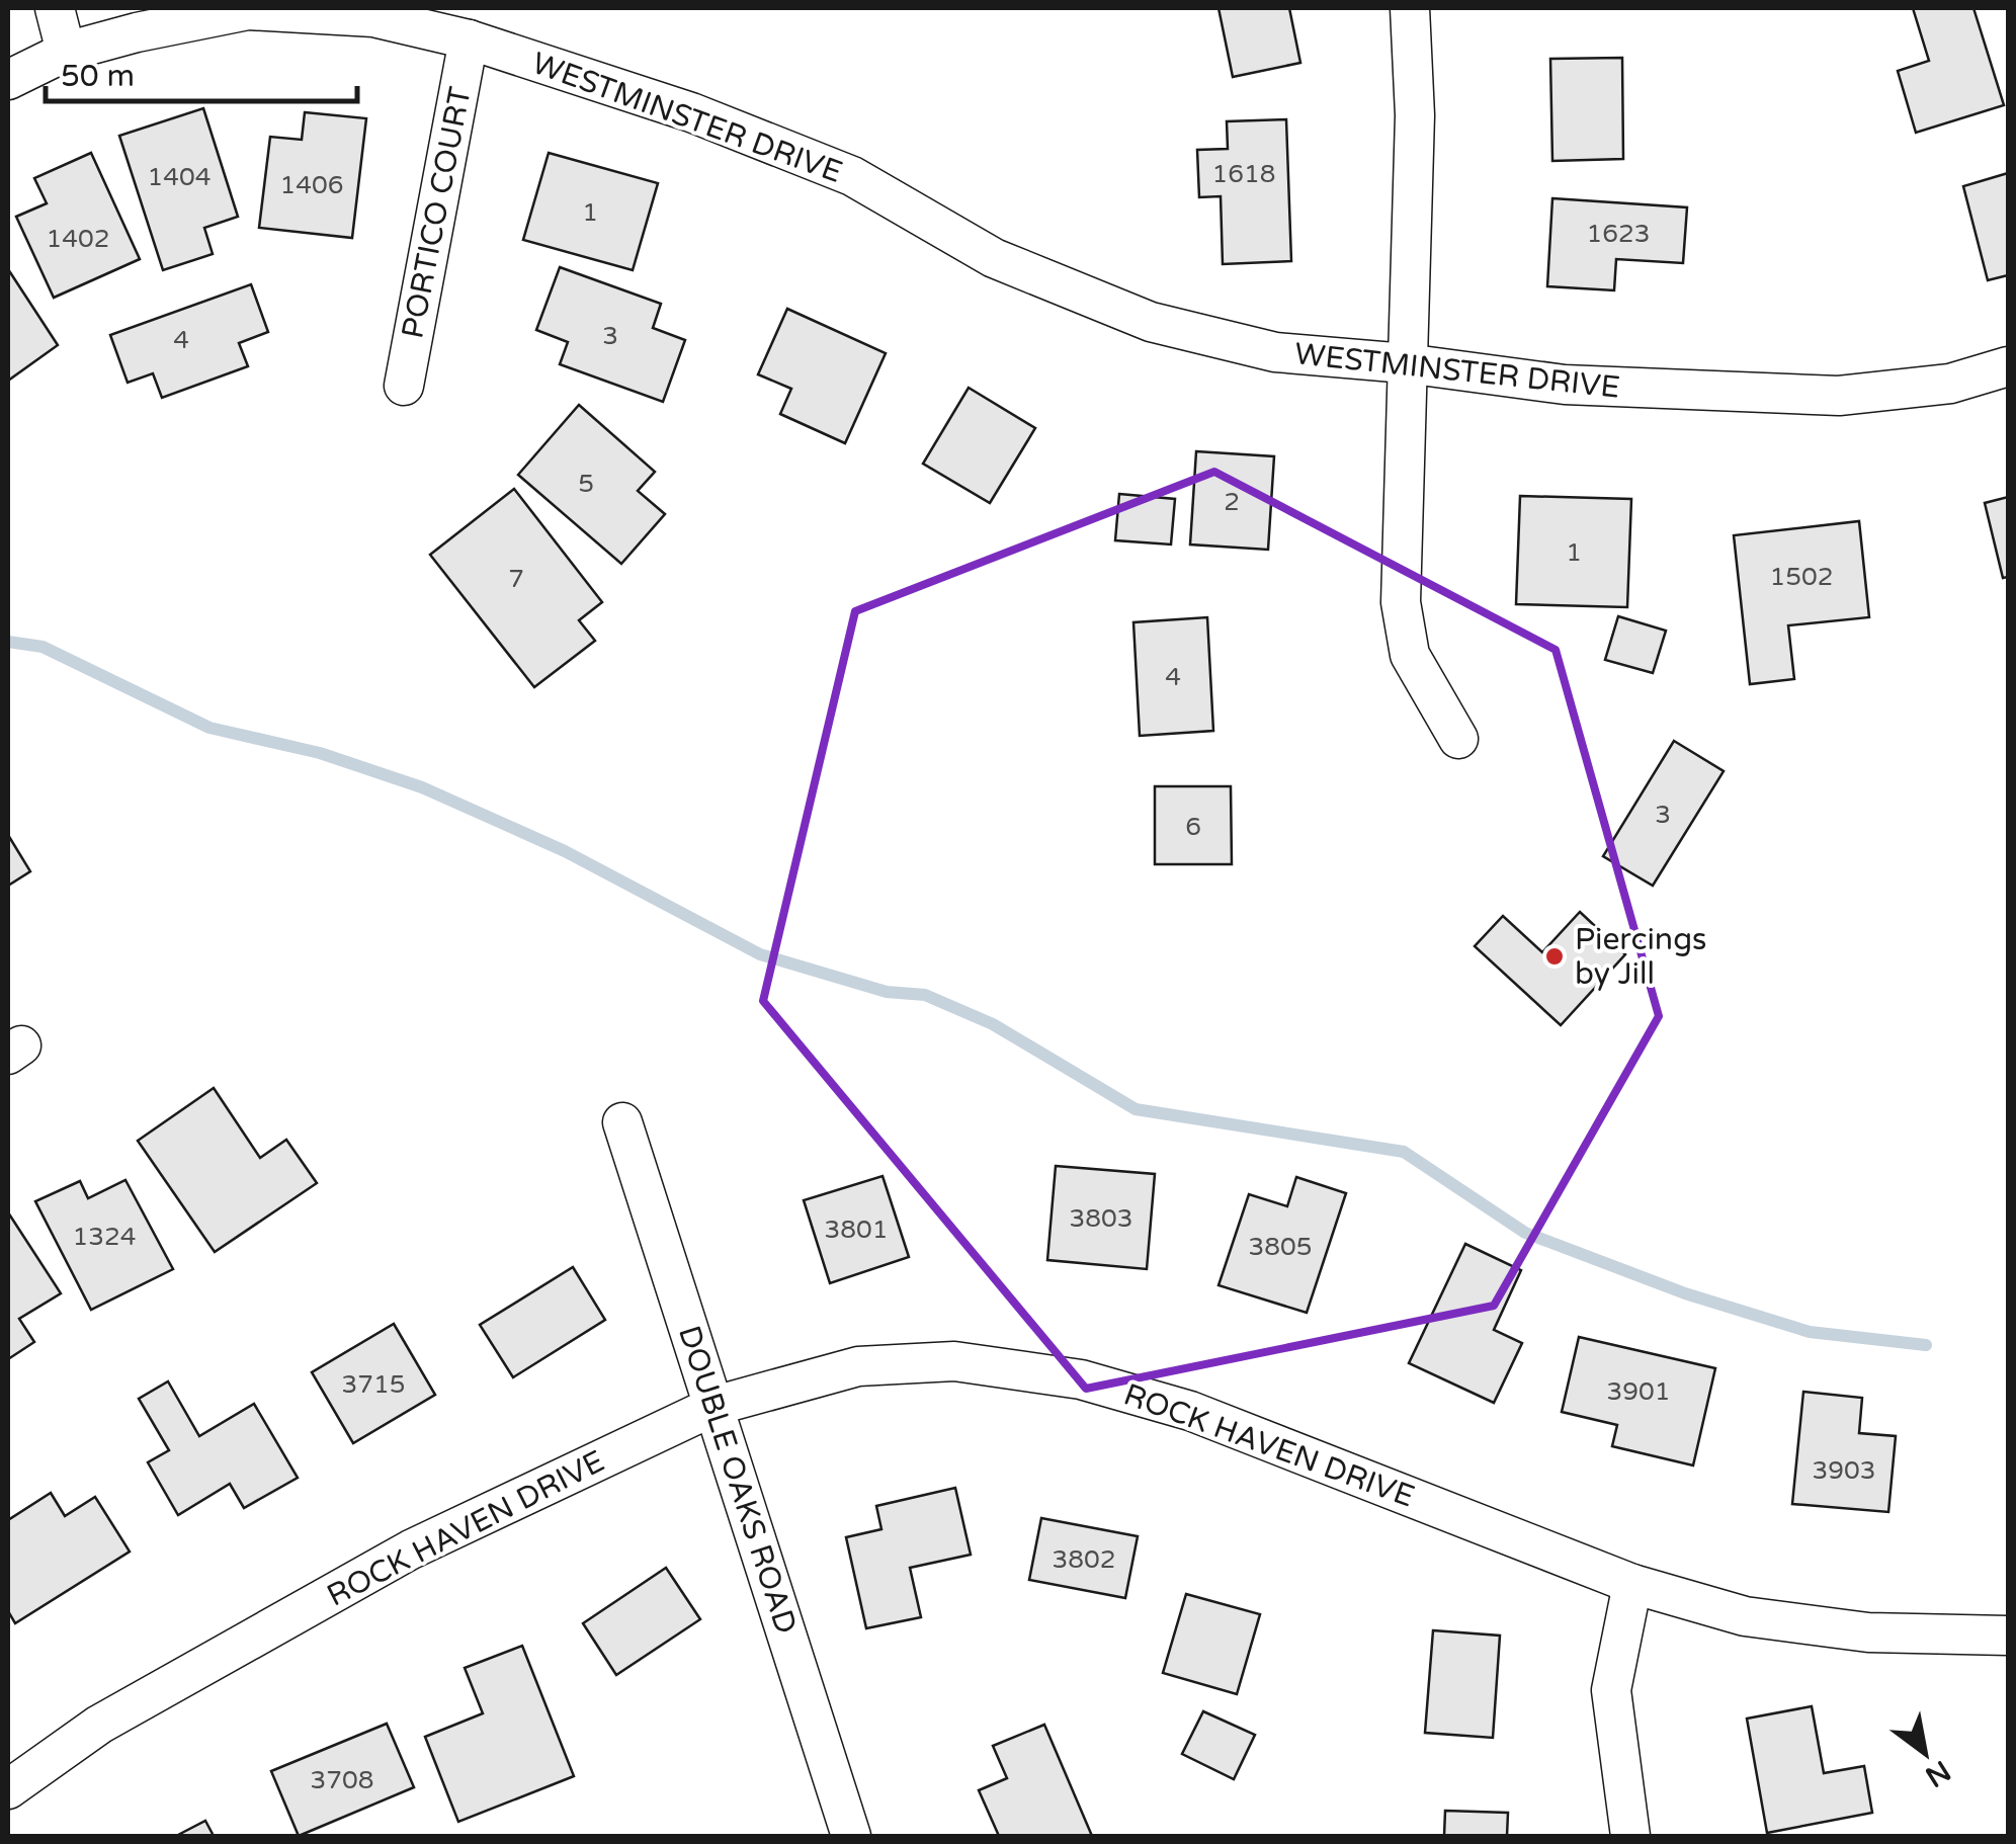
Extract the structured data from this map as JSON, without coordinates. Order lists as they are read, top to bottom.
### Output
{
  "streets": {
    "street": [
      "WESTMINSTER DRIVE",
      "PORTICO COURT",
      "ROCK HAVEN DRIVE",
      "DOUBLE OAKS ROAD"
    ]
  },
  "crossings": [
    ["WESTMINSTER DRIVE", "PORTICO COURT"],
    ["ROCK HAVEN DRIVE", "DOUBLE OAKS ROAD"]
  ],
  "places": ["Piercings by Jill"],
  "house_numbers": [
    "1618",
    "1404",
    "1406",
    "1",
    "1623",
    "1402",
    "3",
    "4",
    "5",
    "2",
    "1",
    "1502",
    "7",
    "4",
    "3",
    "6",
    "3803",
    "3801",
    "1324",
    "3805",
    "3715",
    "3901",
    "3903",
    "3802",
    "3708"
  ],
  "scale_bar": "50 m",
  "north": "bottom right"
}
